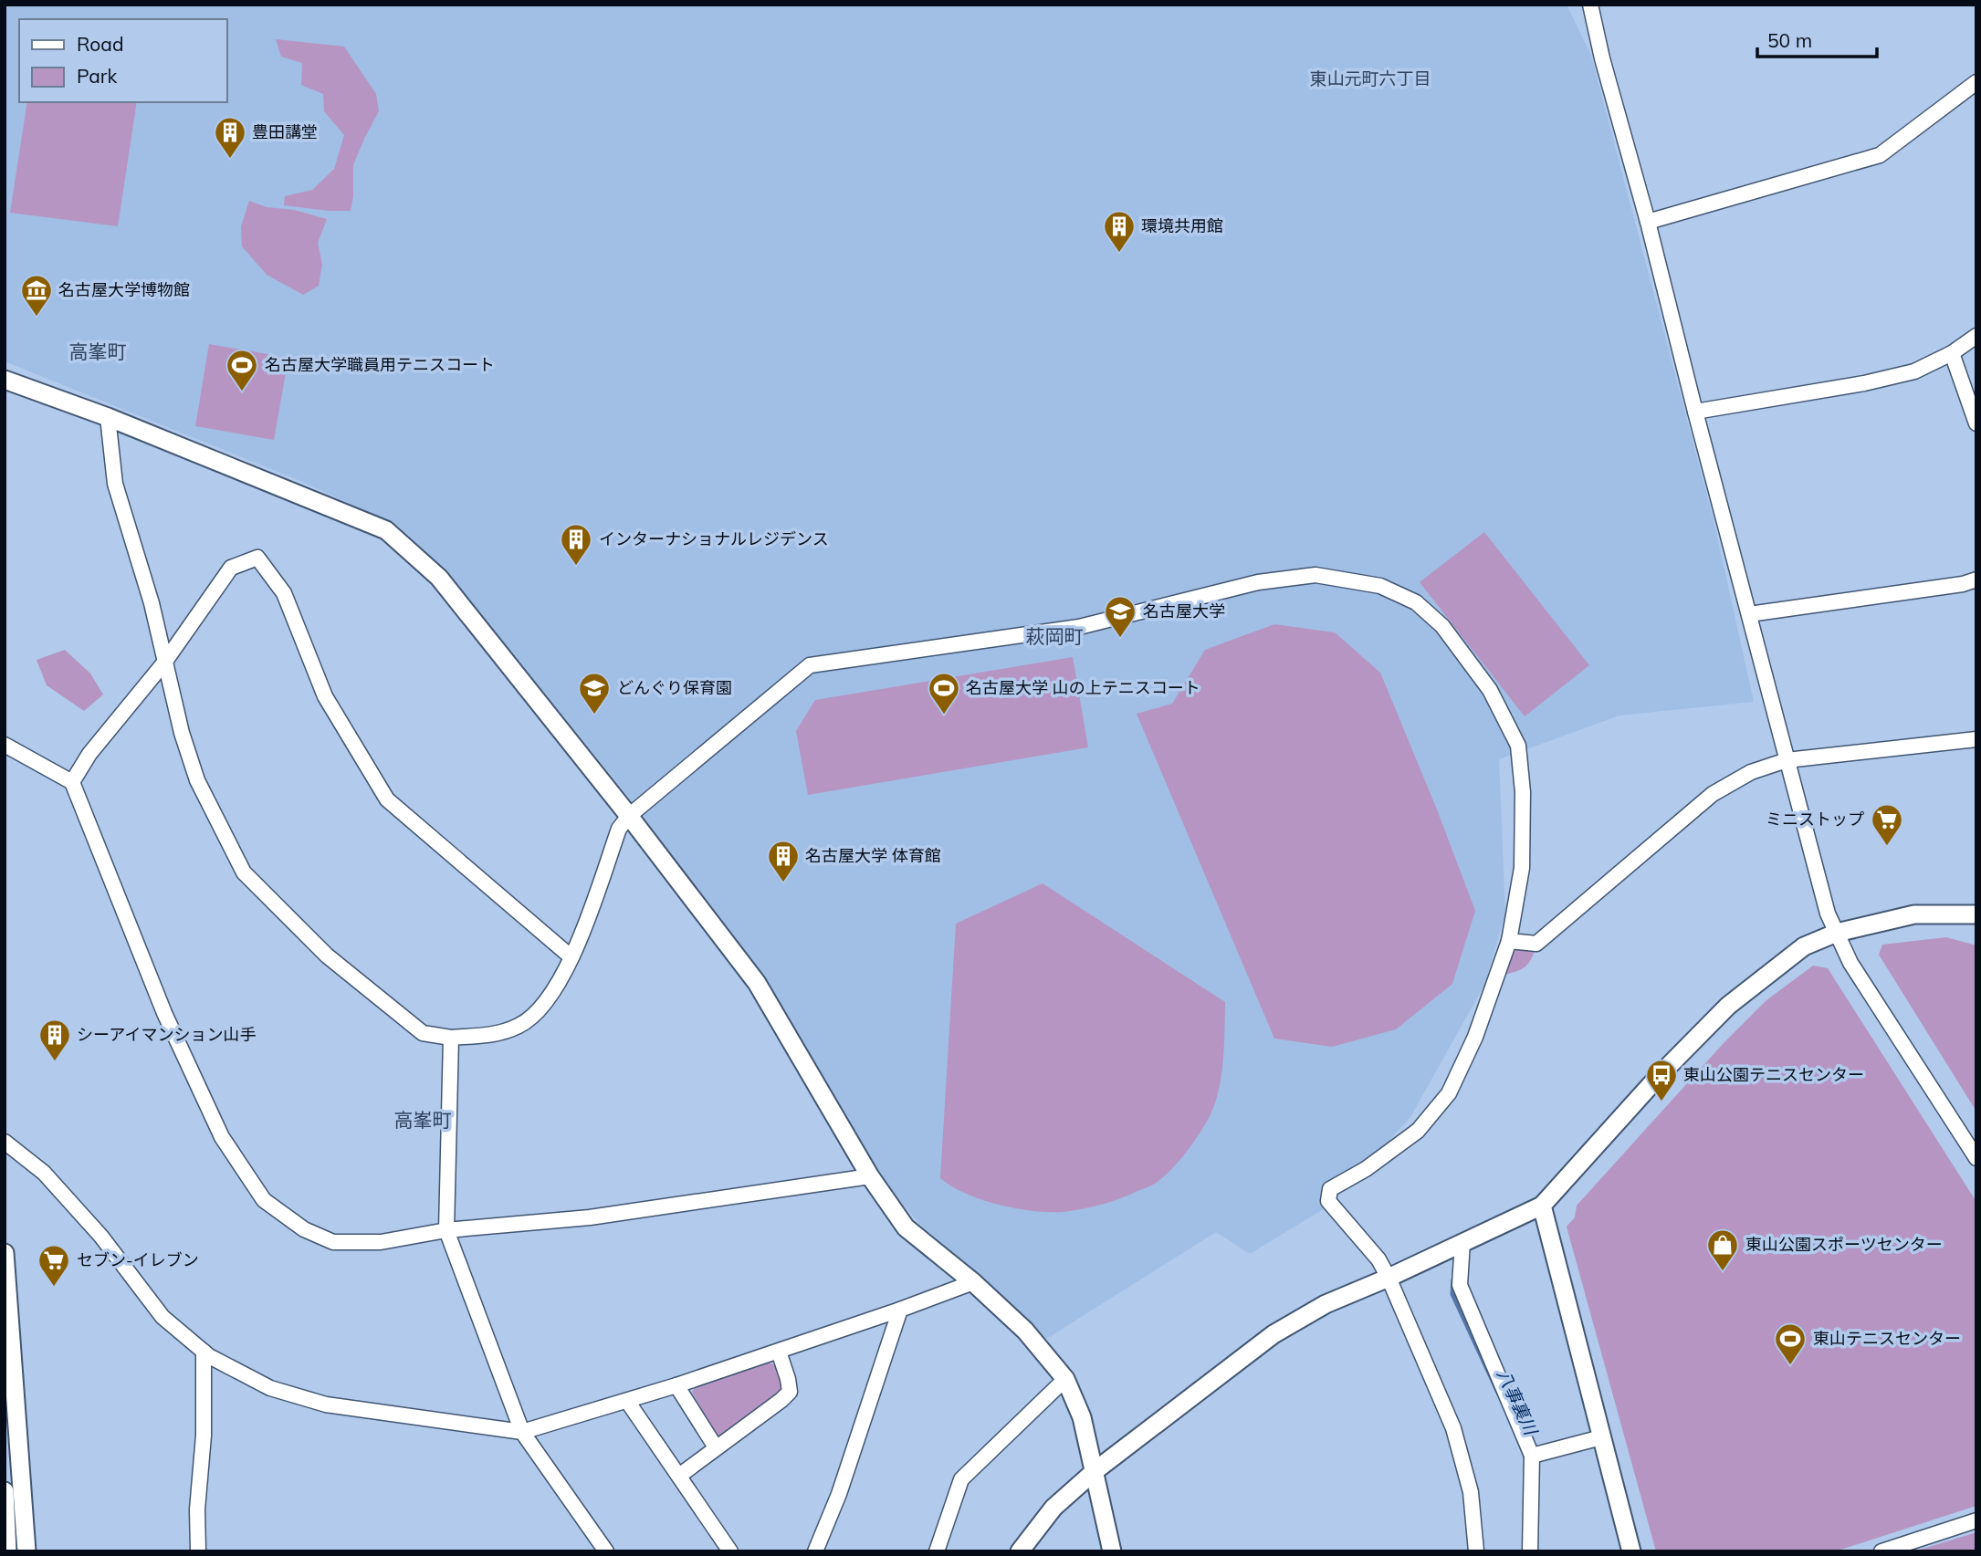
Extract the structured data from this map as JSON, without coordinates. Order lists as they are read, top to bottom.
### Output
{
  "districts": [
    "東山元町六丁目",
    "高峯町",
    "萩岡町",
    "高峯町"
  ],
  "water": ["八事裏川"],
  "places": {
    "building": [
      "豊田講堂",
      "環境共用館",
      "インターナショナルレジデンス",
      "名古屋大学 体育館",
      "シーアイマンション山手"
    ],
    "museum": ["名古屋大学博物館"],
    "sports": ["名古屋大学職員用テニスコート", "名古屋大学 山の上テニスコート", "東山テニスセンター"],
    "school or university": ["名古屋大学", "どんぐり保育園"],
    "supermarket": ["ミニストップ", "セブン-イレブン"],
    "bus stop": ["東山公園テニスセンター"],
    "shop": ["東山公園スポーツセンター"]
  },
  "legend": ["Road", "Park"],
  "scale_bar": "50 m"
}
